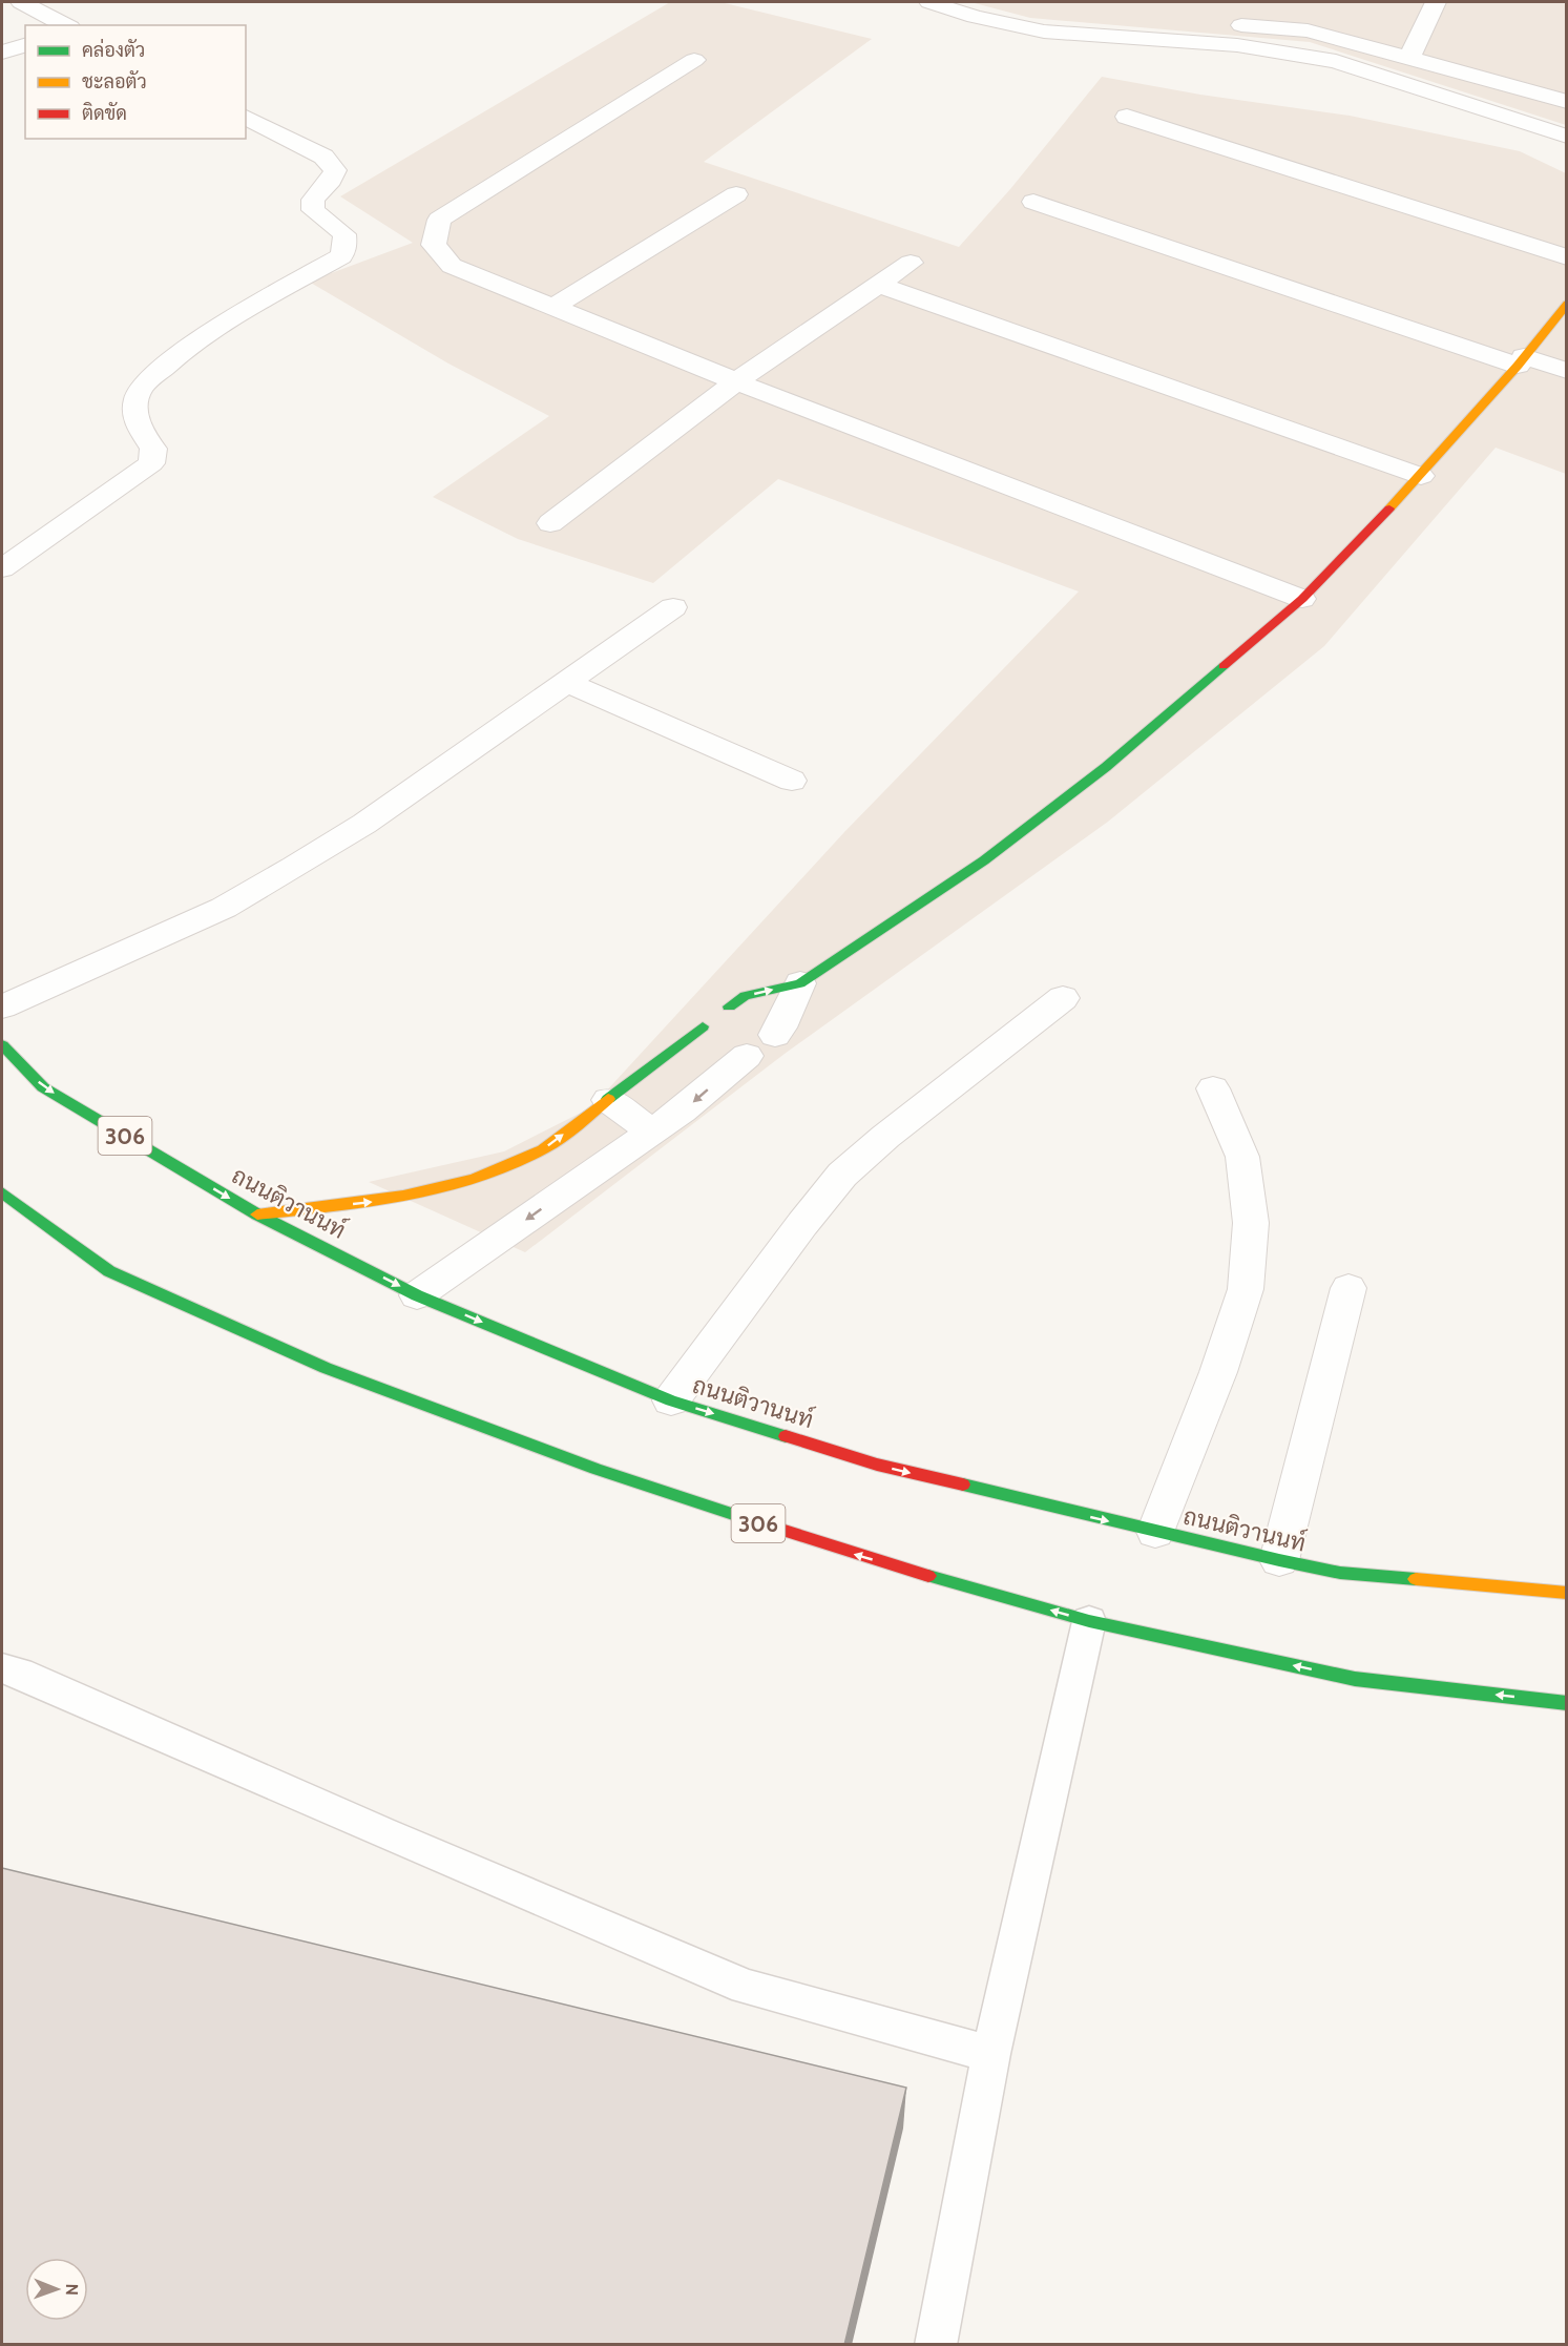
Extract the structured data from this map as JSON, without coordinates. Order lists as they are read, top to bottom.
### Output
{
  "streets": {
    "main road": ["306", "ถนนติวานนท์"]
  },
  "legend": ["คล่องตัว", "ชะลอตัว", "ติดขัด"],
  "north": "right"
}
